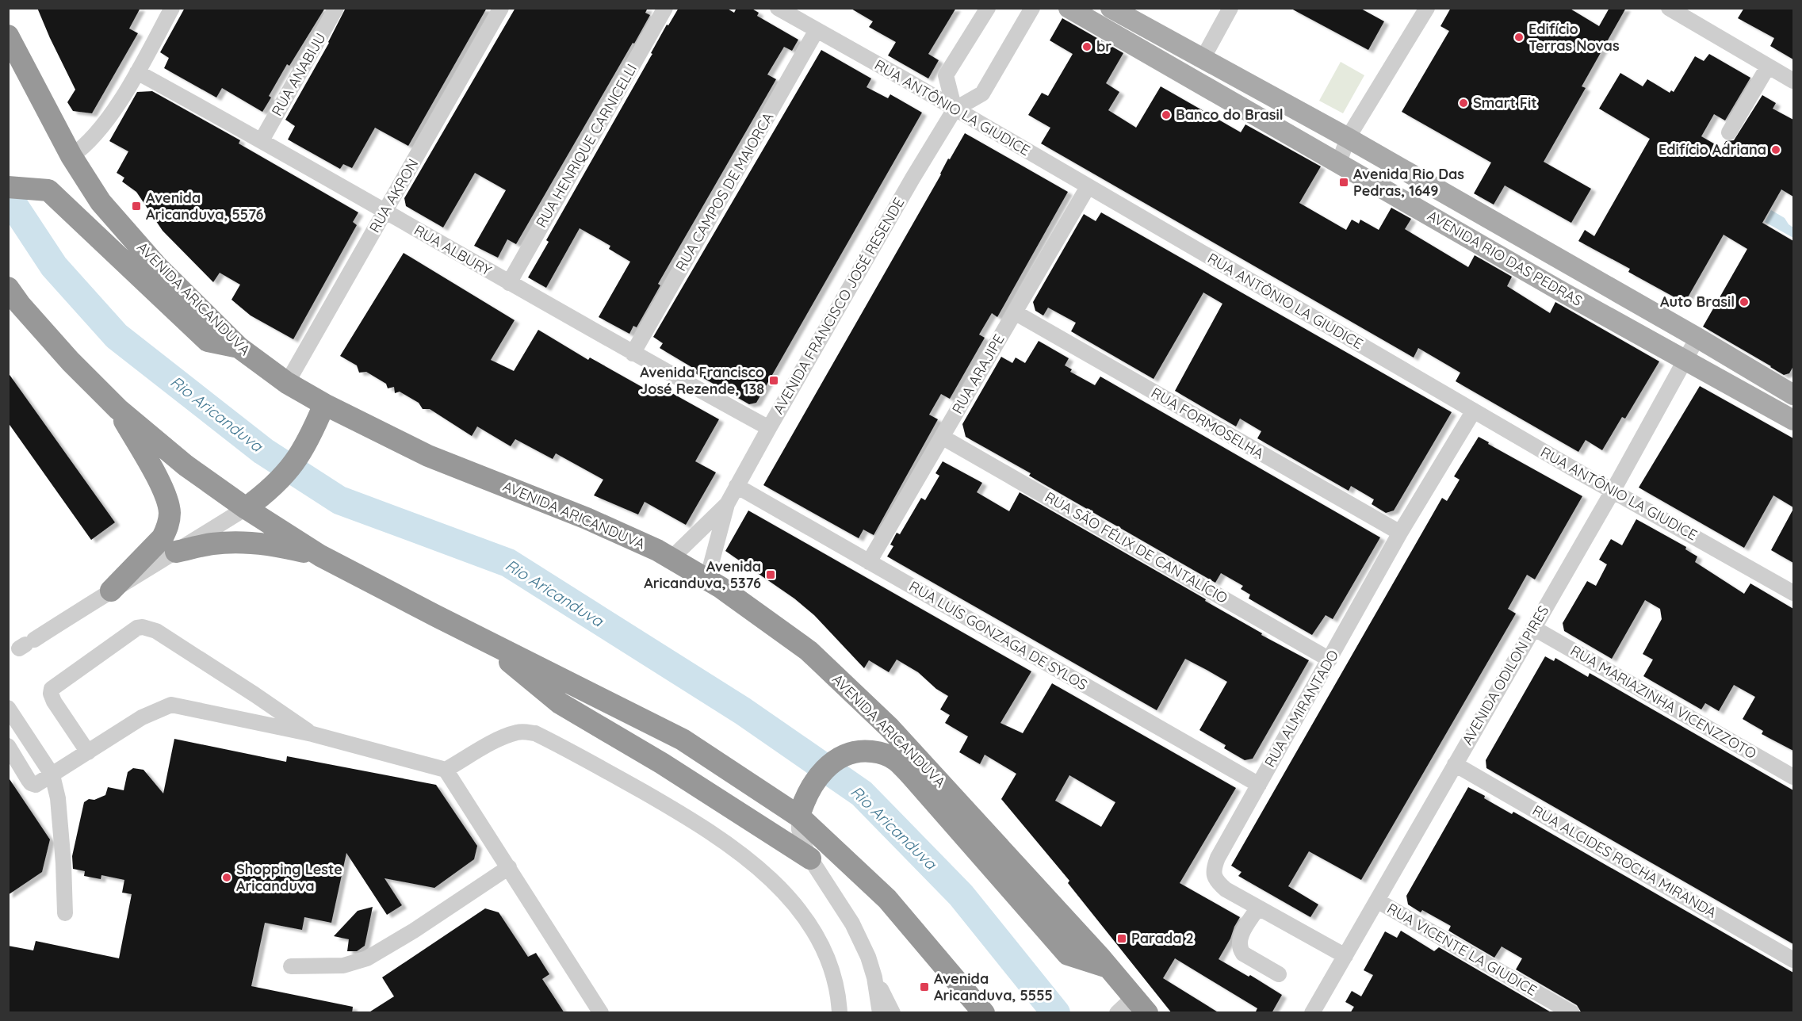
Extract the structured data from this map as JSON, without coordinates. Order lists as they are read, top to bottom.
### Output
{
  "streets": {
    "highway": ["AVENIDA ARICANDUVA"],
    "main road": ["AVENIDA RIO DAS PEDRAS"],
    "street": [
      "RUA ANABIJU",
      "RUA ANTÔNIO LA GIUDICE",
      "RUA HENRIQUE CARNICELLI",
      "RUA CAMPOS DE MAIORCA",
      "RUA AKRON",
      "RUA ALBURY",
      "AVENIDA FRANCISCO JOSÉ RESENDE",
      "RUA ARAJIPE",
      "RUA FORMOSELHA",
      "RUA SÃO FÉLIX DE CANTALÍCIO",
      "RUA LUÍS GONZAGA DE SYLOS",
      "AVENIDA ODILON PIRES",
      "RUA MARIAZINHA VICENZZOTO",
      "RUA ALMIRANTADO",
      "RUA ALCIDES ROCHA MIRANDA",
      "RUA VICENTE LA GIUDICE"
    ]
  },
  "crossings": [
    ["RUA ANABIJU", "RUA ALBURY"],
    ["RUA ANTÔNIO LA GIUDICE", "RUA CAMPOS DE MAIORCA"],
    ["RUA ANTÔNIO LA GIUDICE", "AVENIDA FRANCISCO JOSÉ RESENDE"],
    ["RUA ANTÔNIO LA GIUDICE", "RUA ARAJIPE"],
    ["RUA ANTÔNIO LA GIUDICE", "AVENIDA ODILON PIRES"],
    ["RUA ANTÔNIO LA GIUDICE", "RUA ALMIRANTADO"],
    ["RUA HENRIQUE CARNICELLI", "RUA ALBURY"],
    ["RUA CAMPOS DE MAIORCA", "RUA ALBURY"],
    ["RUA AKRON", "RUA ALBURY"],
    ["RUA AKRON", "AVENIDA ARICANDUVA"],
    ["RUA ALBURY", "AVENIDA FRANCISCO JOSÉ RESENDE"],
    ["AVENIDA RIO DAS PEDRAS", "AVENIDA ODILON PIRES"],
    ["AVENIDA ARICANDUVA", "AVENIDA FRANCISCO JOSÉ RESENDE"],
    ["AVENIDA FRANCISCO JOSÉ RESENDE", "RUA LUÍS GONZAGA DE SYLOS"],
    ["RUA ARAJIPE", "RUA FORMOSELHA"],
    ["RUA ARAJIPE", "RUA SÃO FÉLIX DE CANTALÍCIO"],
    ["RUA ARAJIPE", "RUA LUÍS GONZAGA DE SYLOS"],
    ["RUA FORMOSELHA", "RUA ALMIRANTADO"],
    ["RUA SÃO FÉLIX DE CANTALÍCIO", "RUA ALMIRANTADO"],
    ["RUA LUÍS GONZAGA DE SYLOS", "RUA ALMIRANTADO"],
    ["AVENIDA ODILON PIRES", "RUA MARIAZINHA VICENZZOTO"],
    ["AVENIDA ODILON PIRES", "RUA ALMIRANTADO"],
    ["AVENIDA ODILON PIRES", "RUA ALCIDES ROCHA MIRANDA"],
    ["AVENIDA ODILON PIRES", "RUA VICENTE LA GIUDICE"]
  ],
  "water": ["Rio Aricanduva"],
  "places": {
    "other": [
      "Edifício Terras Novas",
      "br",
      "Smart Fit",
      "Banco do Brasil",
      "Edifício Adriana",
      "Auto Brasil",
      "Shopping Leste Aricanduva"
    ],
    "transit": [
      "Avenida Rio Das Pedras, 1649",
      "Avenida Aricanduva, 5576",
      "Avenida Francisco José Rezende, 138",
      "Avenida Aricanduva, 5376",
      "Parada 2",
      "Avenida Aricanduva, 5555"
    ]
  }
}
